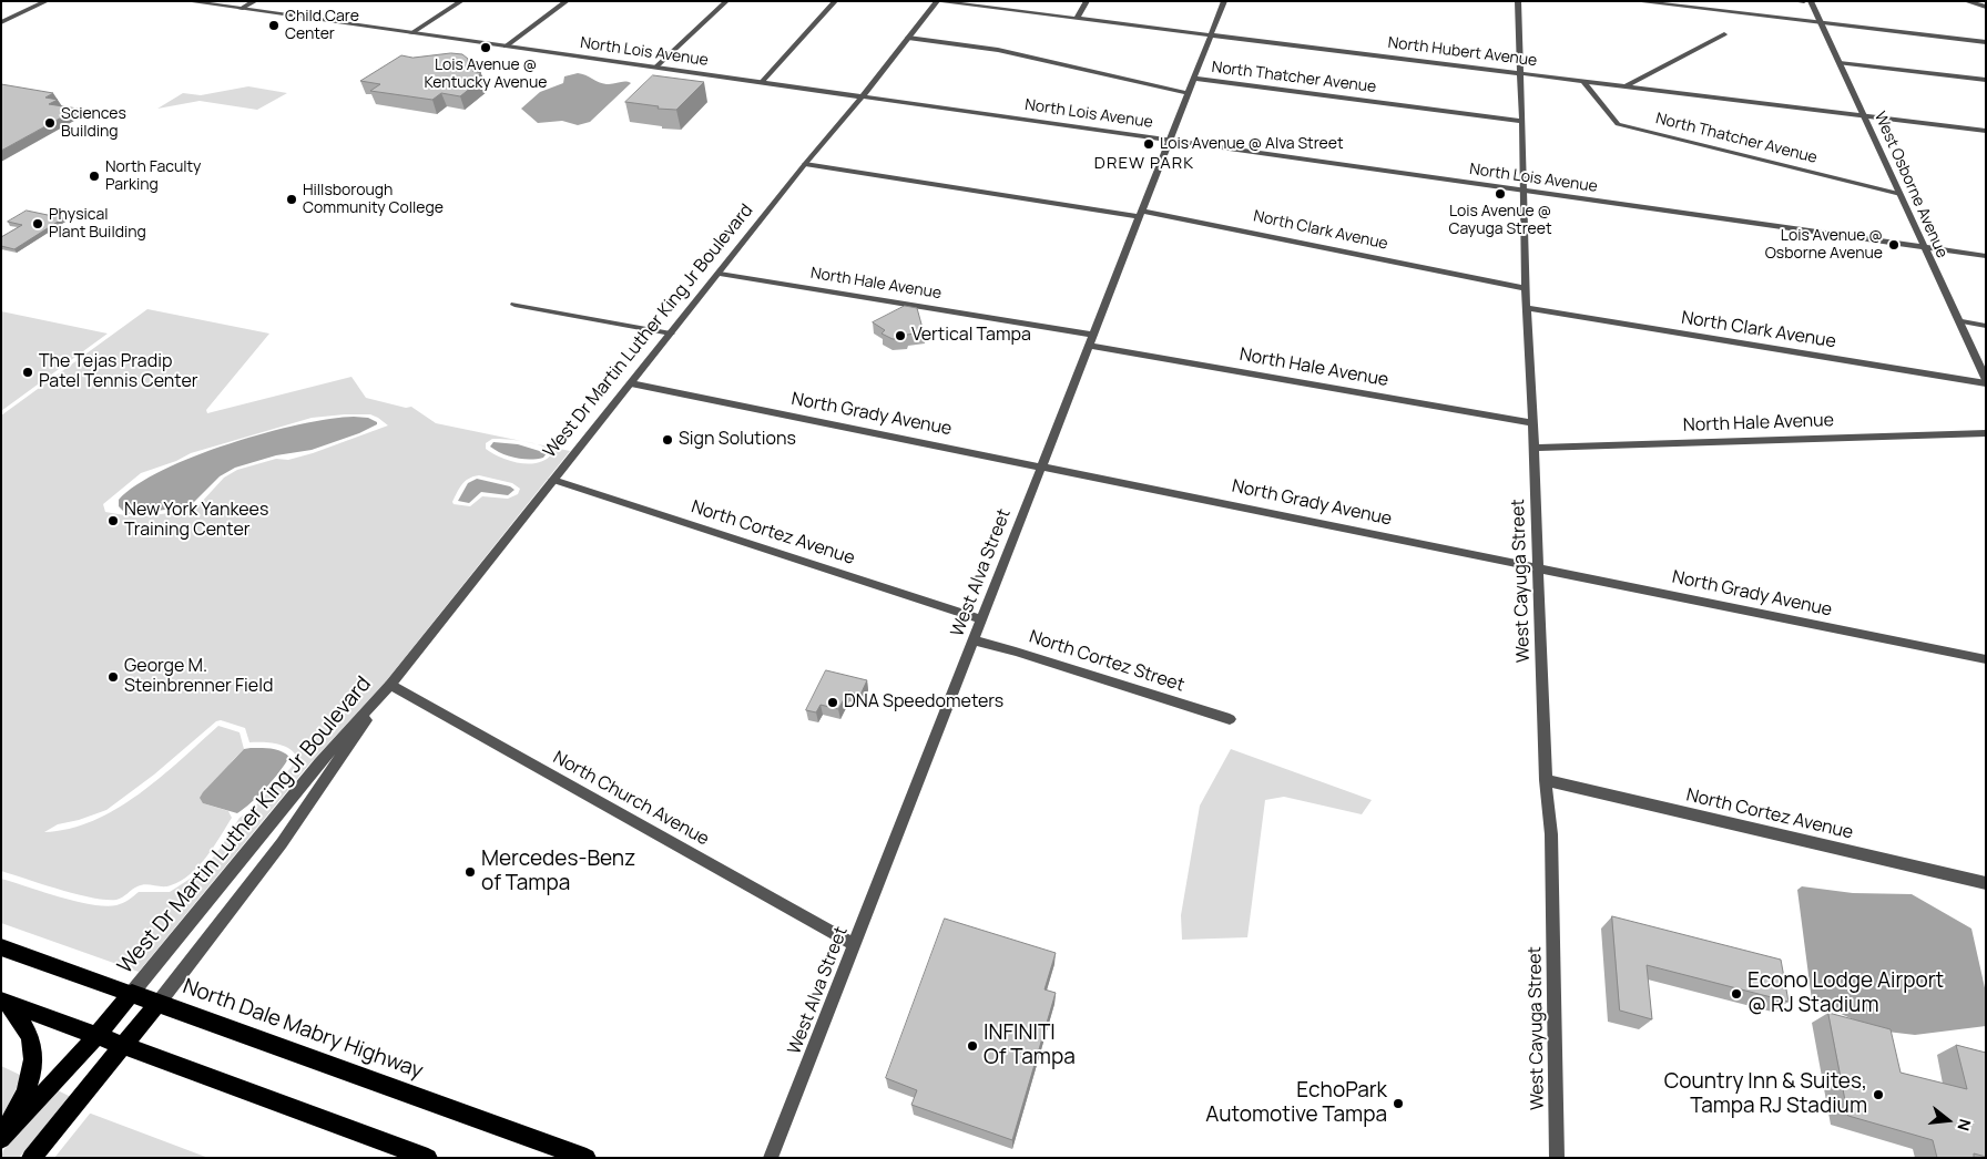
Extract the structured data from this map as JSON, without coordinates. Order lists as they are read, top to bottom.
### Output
{
  "streets": {
    "main road": ["North Dale Mabry Highway"],
    "street": [
      "North Lois Avenue",
      "North Hubert Avenue",
      "North Thatcher Avenue",
      "West Osborne Avenue",
      "North Clark Avenue",
      "North Hale Avenue",
      "West Dr Martin Luther King Jr Boulevard",
      "North Grady Avenue",
      "North Cortez Avenue",
      "West Alva Street",
      "West Cayuga Street",
      "North Cortez Street",
      "North Church Avenue"
    ]
  },
  "crossings": [
    ["North Lois Avenue", "West Osborne Avenue"],
    ["North Lois Avenue", "West Dr Martin Luther King Jr Boulevard"],
    ["North Lois Avenue", "West Alva Street"],
    ["North Lois Avenue", "West Cayuga Street"],
    ["North Hubert Avenue", "North Thatcher Avenue"],
    ["North Hubert Avenue", "West Osborne Avenue"],
    ["North Hubert Avenue", "West Dr Martin Luther King Jr Boulevard"],
    ["North Hubert Avenue", "West Alva Street"],
    ["North Hubert Avenue", "West Cayuga Street"],
    ["North Thatcher Avenue", "West Osborne Avenue"],
    ["North Thatcher Avenue", "West Alva Street"],
    ["North Thatcher Avenue", "West Cayuga Street"],
    ["West Osborne Avenue", "North Clark Avenue"],
    ["North Clark Avenue", "West Dr Martin Luther King Jr Boulevard"],
    ["North Clark Avenue", "West Alva Street"],
    ["North Clark Avenue", "West Cayuga Street"],
    ["North Hale Avenue", "West Dr Martin Luther King Jr Boulevard"],
    ["North Hale Avenue", "West Alva Street"],
    ["North Hale Avenue", "West Cayuga Street"],
    ["West Dr Martin Luther King Jr Boulevard", "North Grady Avenue"],
    ["West Dr Martin Luther King Jr Boulevard", "North Cortez Avenue"],
    ["West Dr Martin Luther King Jr Boulevard", "North Church Avenue"],
    ["West Dr Martin Luther King Jr Boulevard", "North Dale Mabry Highway"],
    ["North Grady Avenue", "West Alva Street"],
    ["North Grady Avenue", "West Cayuga Street"],
    ["North Cortez Avenue", "West Alva Street"],
    ["North Cortez Avenue", "West Cayuga Street"],
    ["West Alva Street", "North Cortez Street"],
    ["West Alva Street", "North Church Avenue"]
  ],
  "districts": ["DREW PARK"],
  "places": [
    "Child Care Center",
    "Lois Avenue @ Kentucky Avenue",
    "Sciences Building",
    "Lois Avenue @ Alva Street",
    "North Faculty Parking",
    "Lois Avenue @ Cayuga Street",
    "Hillsborough Community College",
    "Physical Plant Building",
    "Lois Avenue @ Osborne Avenue",
    "Vertical Tampa",
    "The Tejas Pradip Patel Tennis Center",
    "Sign Solutions",
    "New York Yankees Training Center",
    "George M. Steinbrenner Field",
    "DNA Speedometers",
    "Mercedes-Benz of Tampa",
    "Econo Lodge Airport @ RJ Stadium",
    "INFINITI Of Tampa",
    "Country Inn & Suites, Tampa RJ Stadium",
    "EchoPark Automotive Tampa"
  ],
  "north": "right"
}
